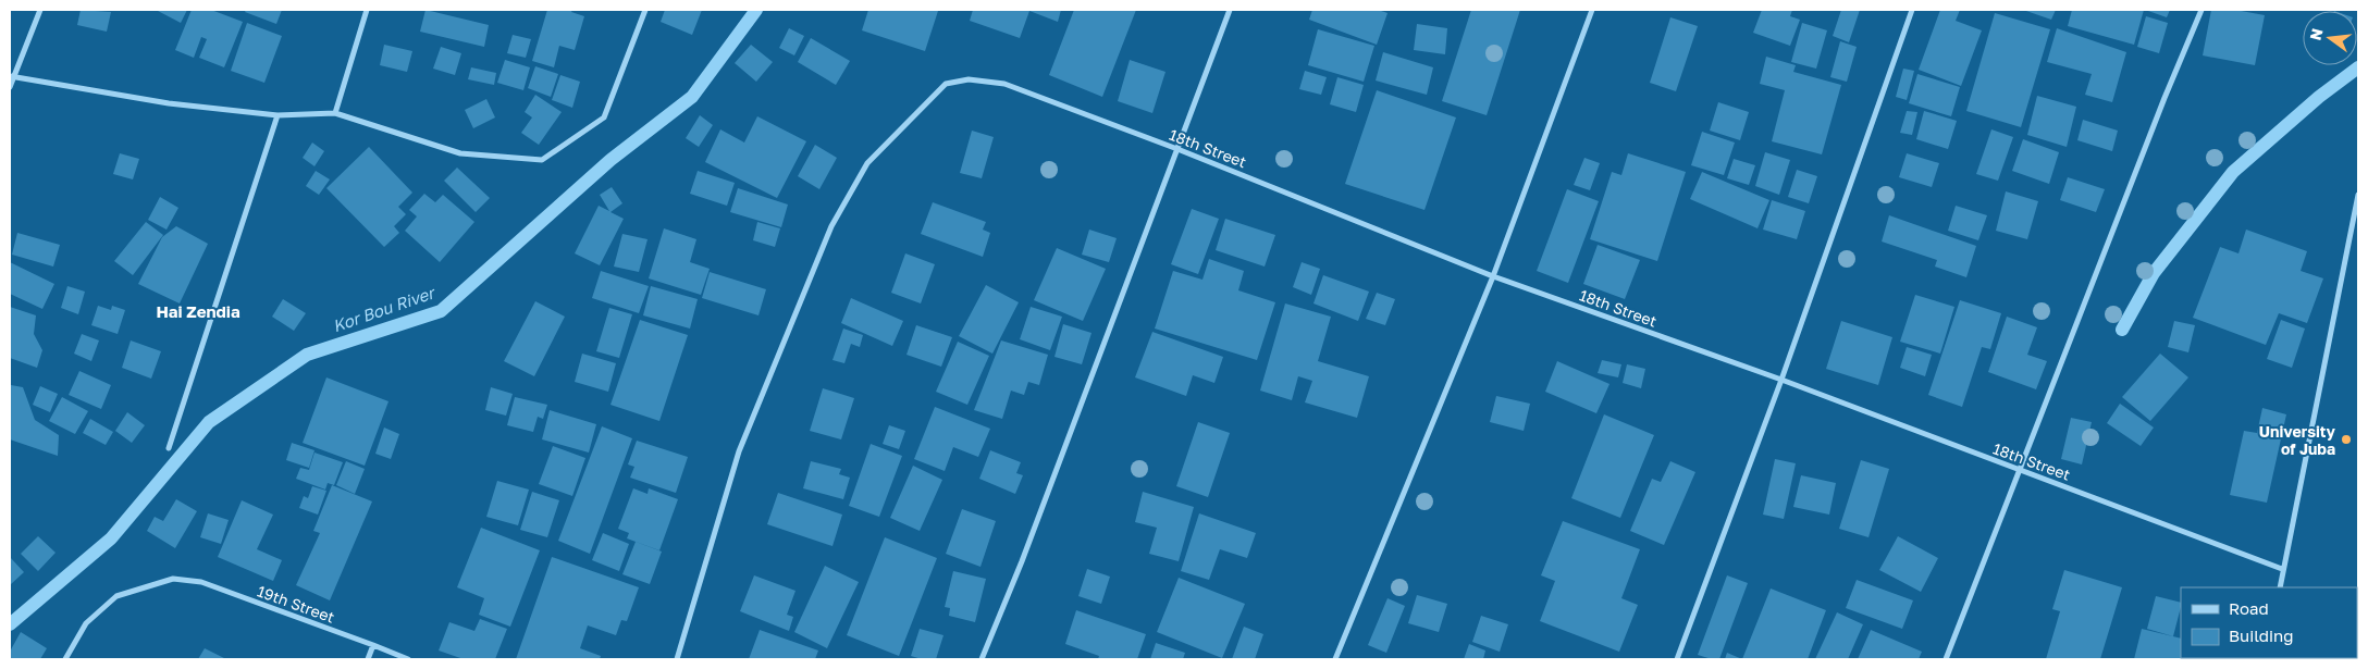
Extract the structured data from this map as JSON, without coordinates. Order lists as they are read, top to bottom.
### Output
{
  "streets": {
    "street": ["18th Street", "19th Street"]
  },
  "districts": ["Hai Zendia"],
  "water": ["Kor Bou River"],
  "places": ["University of Juba"],
  "legend": ["Road", "Building"],
  "north": "left"
}
